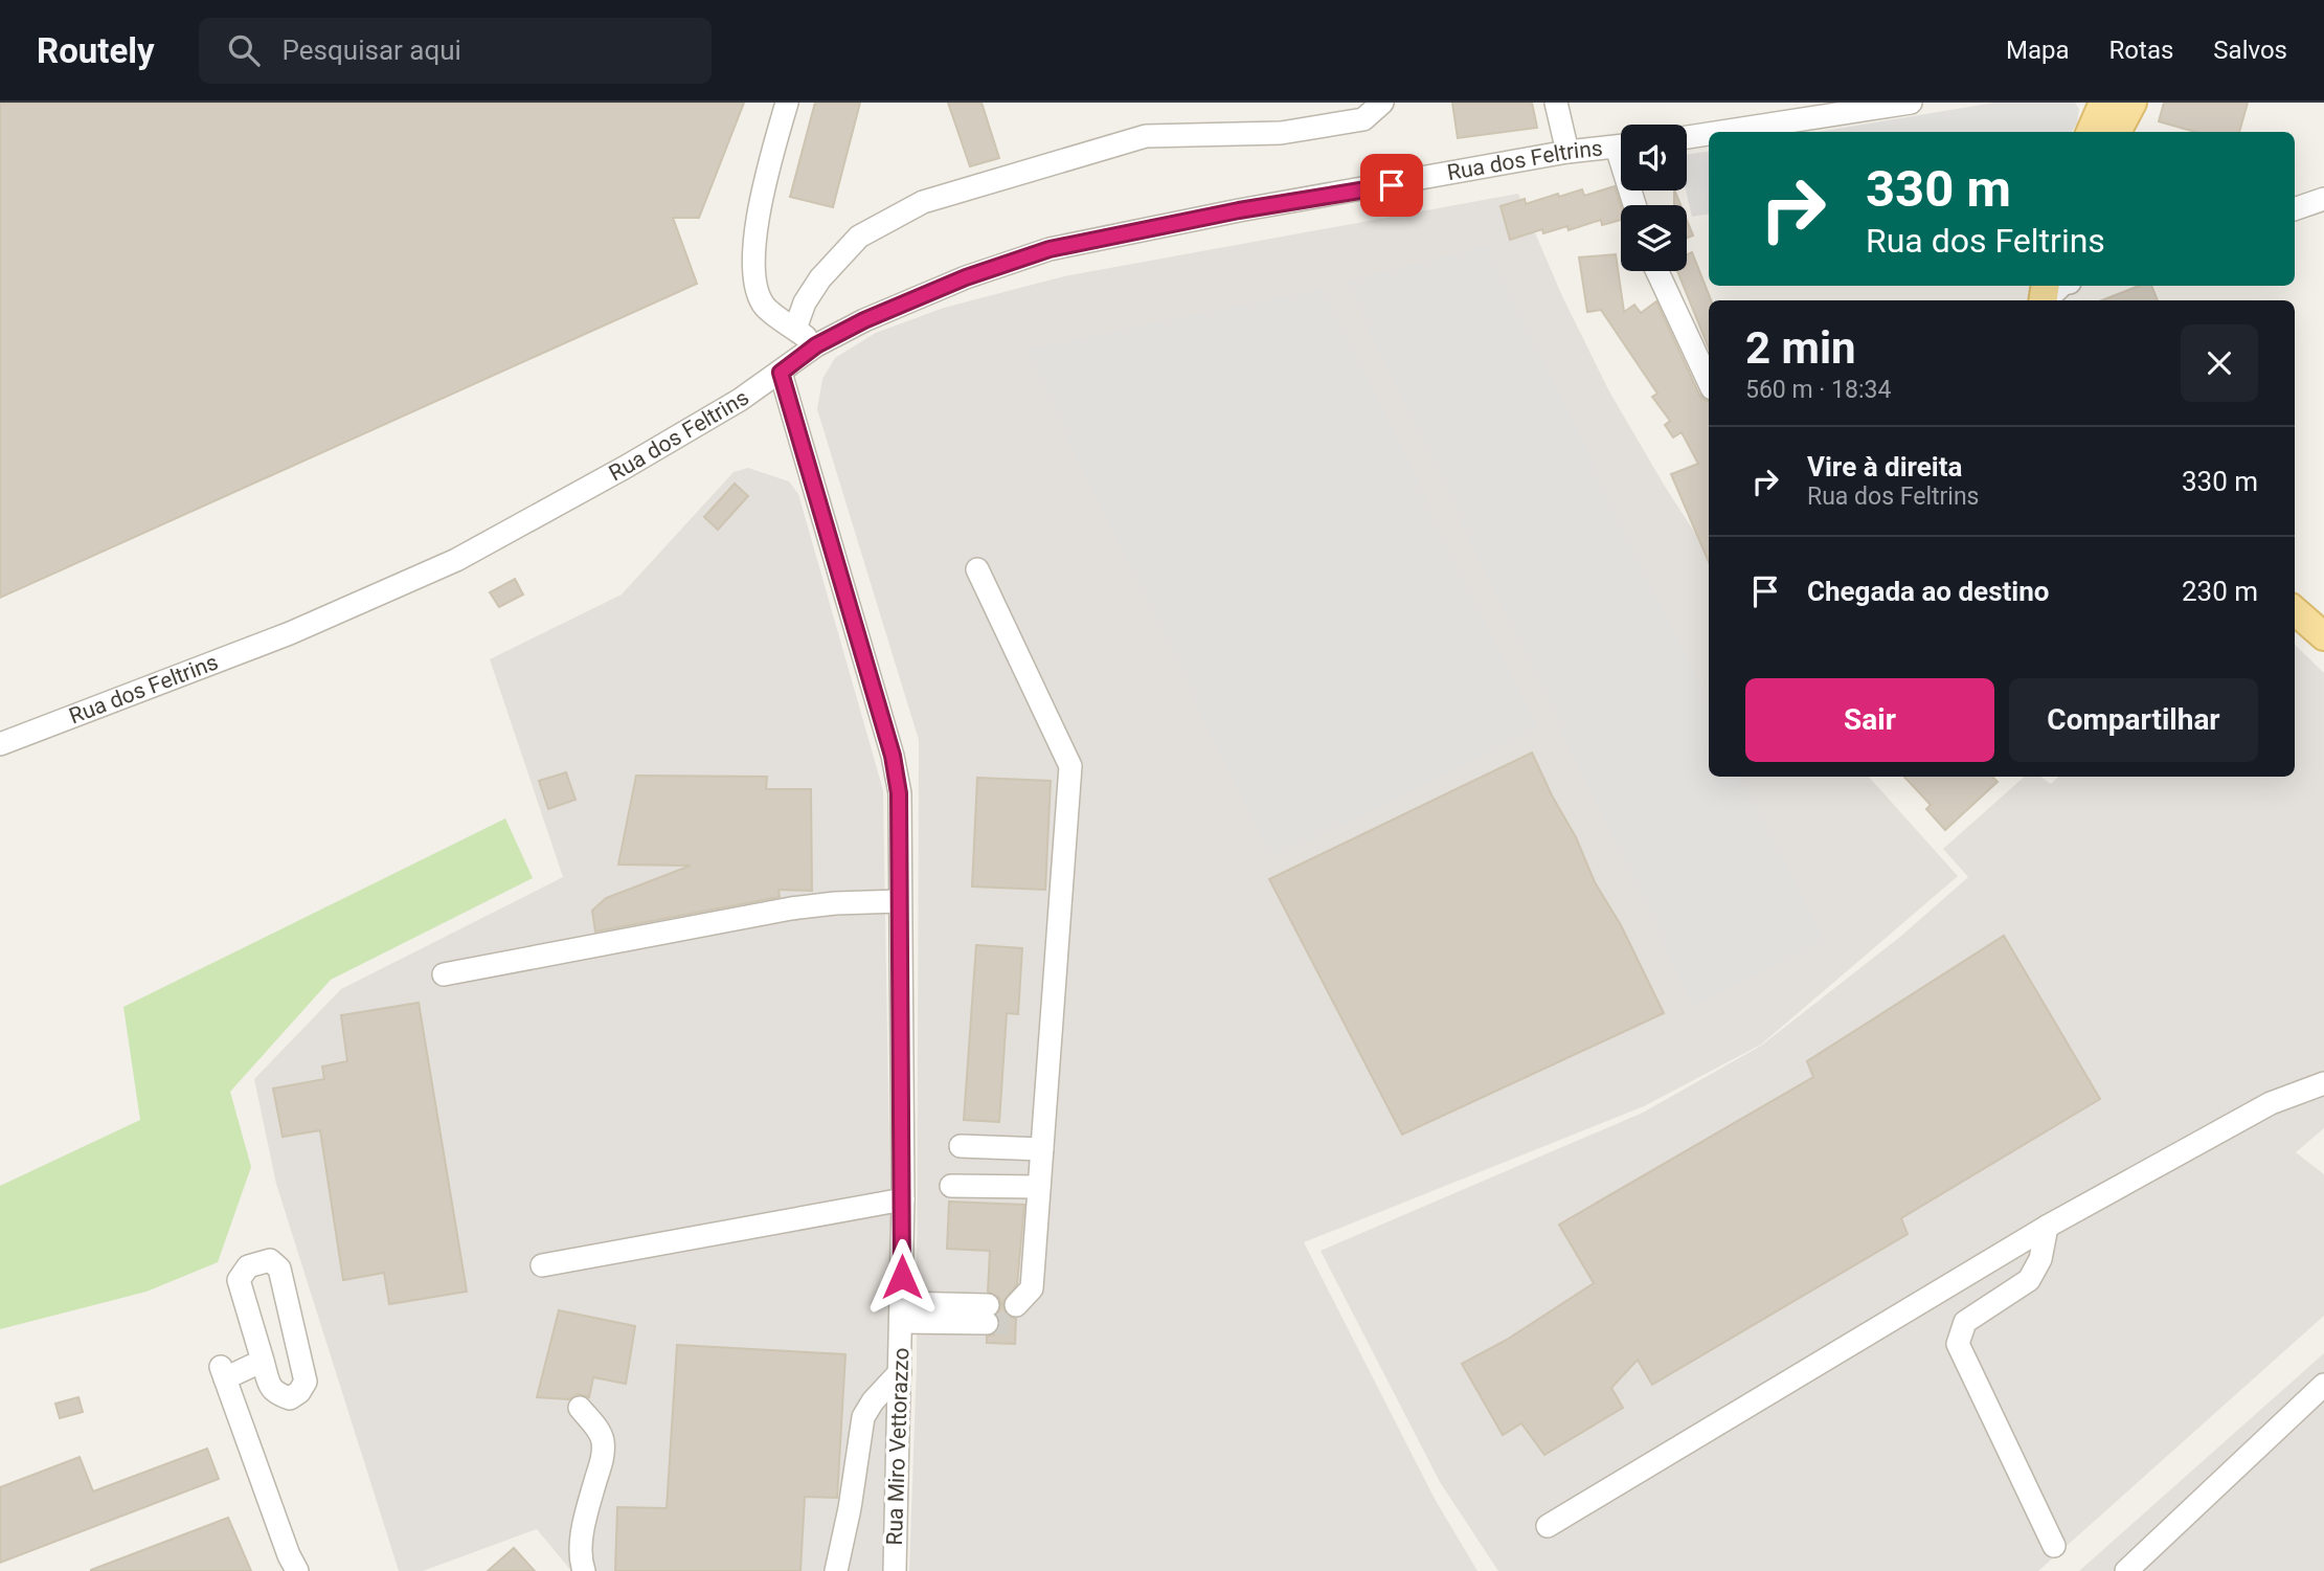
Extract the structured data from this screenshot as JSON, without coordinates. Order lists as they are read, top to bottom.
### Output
{
  "streets": {
    "street": ["Rua dos Feltrins", "Rua Miro Vettorazzo"]
  },
  "crossings": [
    ["Rua dos Feltrins", "Rua Miro Vettorazzo"]
  ],
  "page": {
    "header": "Routely",
    "search": "Pesquisar aqui",
    "nav": ["Mapa", "Rotas", "Salvos"],
    "turn": ["330 m", "Rua dos Feltrins"],
    "heading": ["2 min", "560 m · 18:34"],
    "list": [
      {
        "name": "Vire à direita",
        "note": "Rua dos Feltrins",
        "value": "330 m"
      },
      {
        "name": "Chegada ao destino",
        "value": "230 m"
      }
    ],
    "buttons": ["Sair", "Compartilhar"]
  }
}
